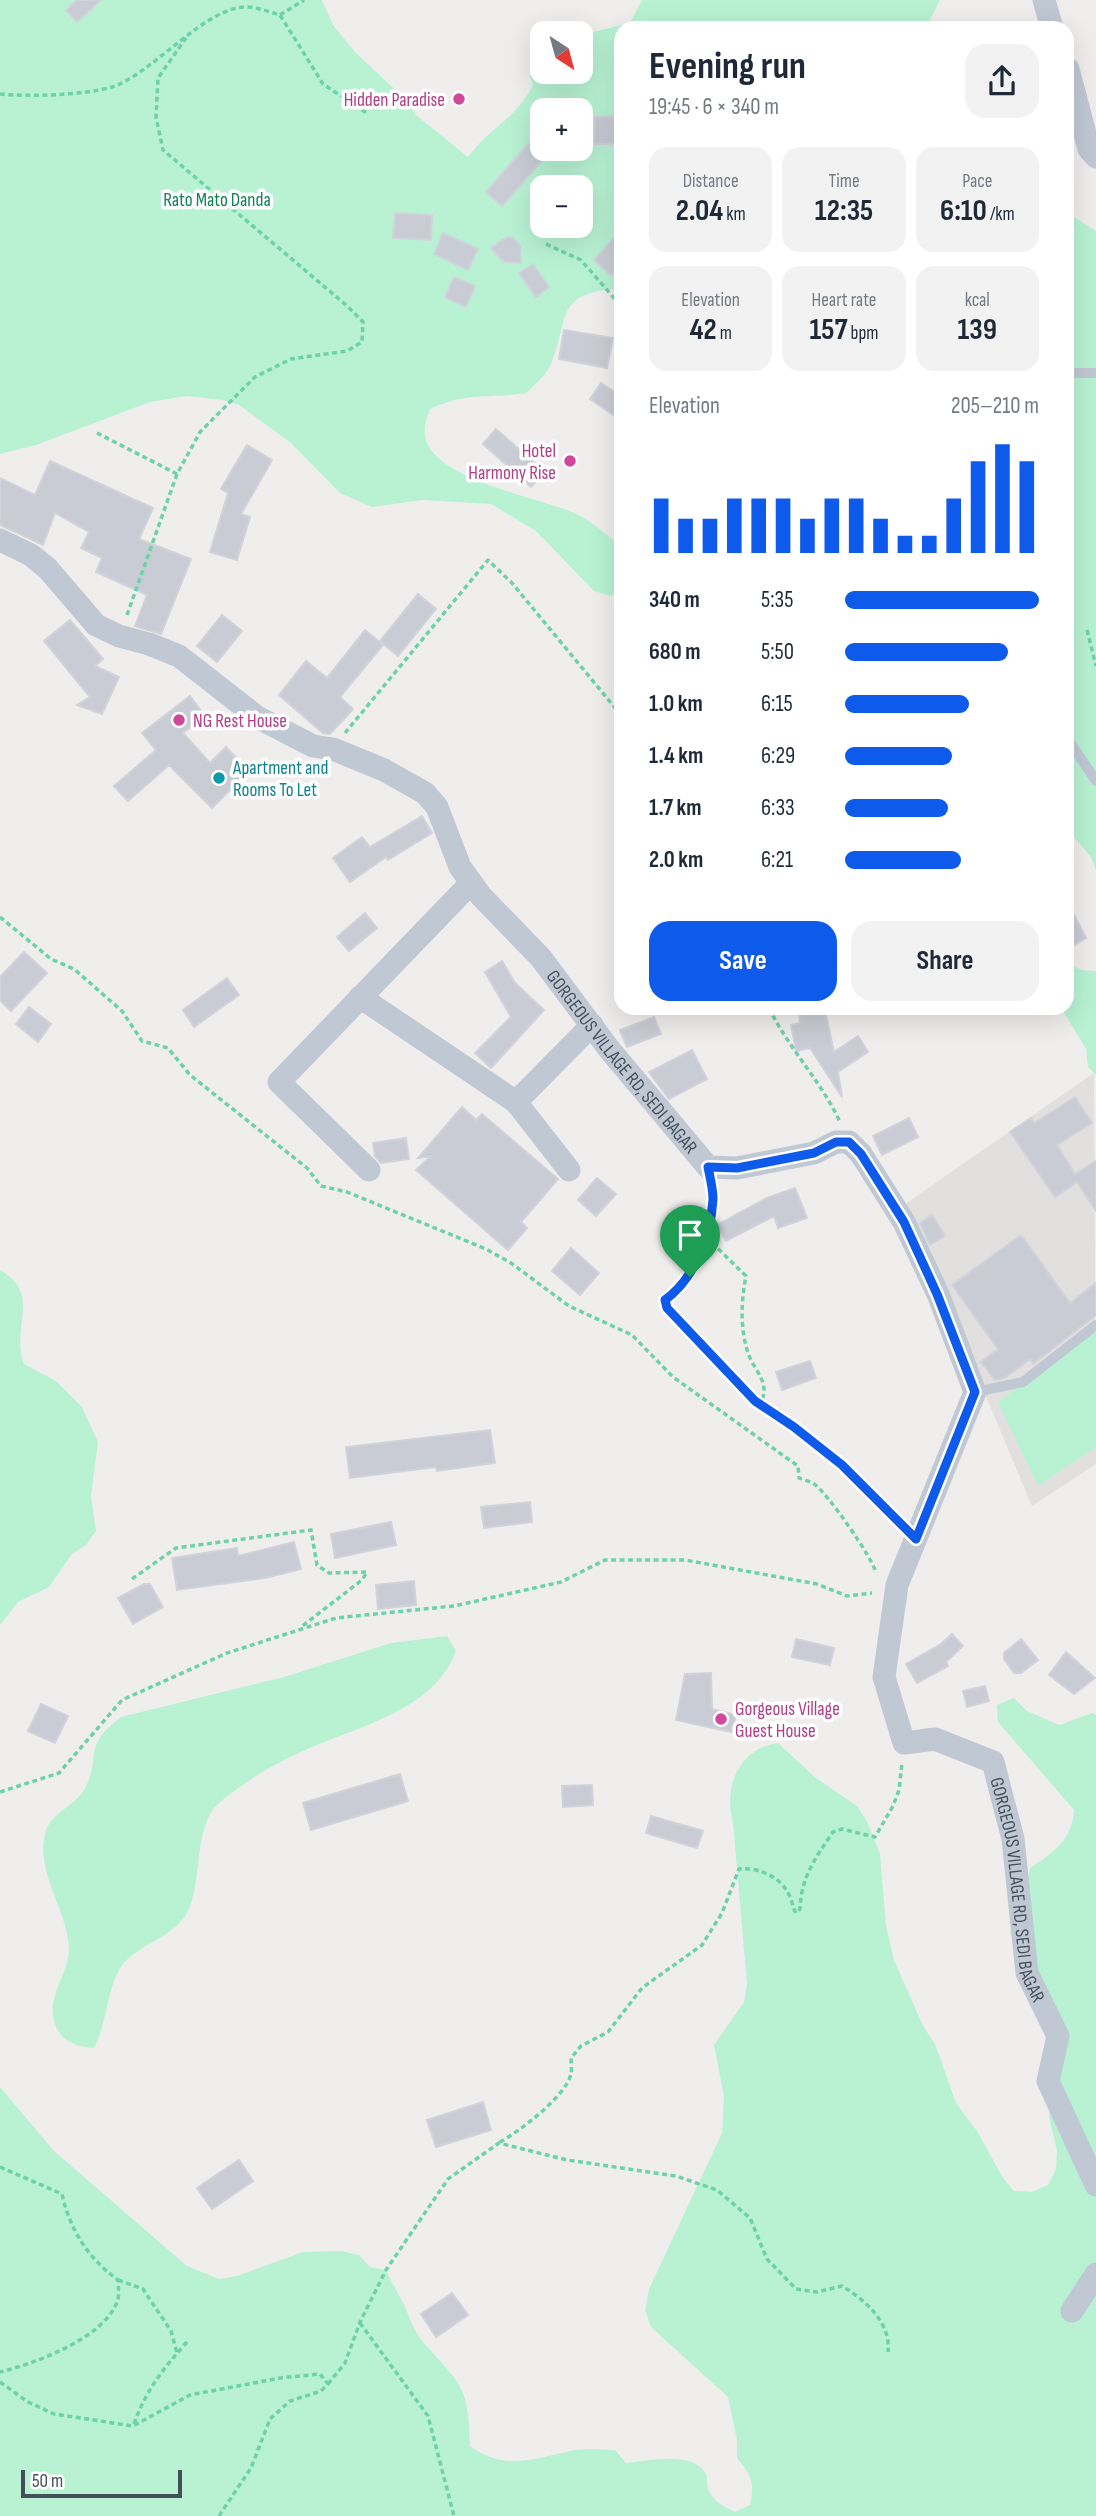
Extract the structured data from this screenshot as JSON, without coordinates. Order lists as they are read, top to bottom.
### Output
{
  "streets": {
    "street": ["GORGEOUS VILLAGE RD, SEDI BAGAR"]
  },
  "parks": ["Rato Mato Danda"],
  "places": [
    "Hidden Paradise",
    "Hotel Harmony Rise",
    "NG Rest House",
    "Apartment and Rooms To Let",
    "Gorgeous Village Guest House"
  ],
  "scale_bar": "50 m",
  "north": "bottom right",
  "page": {
    "map_buttons": ["+", "−"],
    "heading": ["Evening run", "19:45 · 6 × 340 m"],
    "stats": [
      ["Distance", "2.04 km"],
      ["Time", "12:35"],
      ["Pace", "6:10 /km"],
      ["Elevation", "42 m"],
      ["Heart rate", "157 bpm"],
      ["kcal", "139"]
    ],
    "chart": ["Elevation", "205–210 m"],
    "list": [
      {
        "name": "340 m",
        "note": "5:35"
      },
      {
        "name": "680 m",
        "note": "5:50"
      },
      {
        "name": "1.0 km",
        "note": "6:15"
      },
      {
        "name": "1.4 km",
        "note": "6:29"
      },
      {
        "name": "1.7 km",
        "note": "6:33"
      },
      {
        "name": "2.0 km",
        "note": "6:21"
      }
    ],
    "buttons": ["Save", "Share"],
    "scale": "50 m"
  }
}
